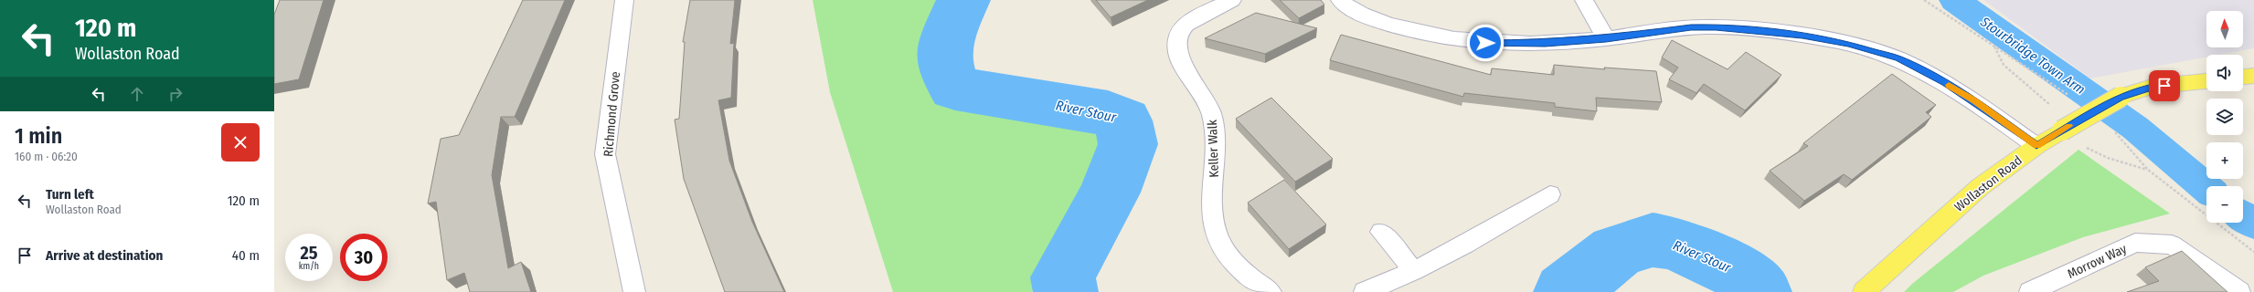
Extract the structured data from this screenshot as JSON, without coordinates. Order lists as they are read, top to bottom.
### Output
{
  "streets": {
    "main road": ["Wollaston Road"],
    "street": ["Richmond Grove", "Keller Walk", "Morrow Way"]
  },
  "water": ["Stourbridge Town Arm", "River Stour"],
  "north": "top",
  "page": {
    "turn": ["120 m", "Wollaston Road"],
    "map_buttons": ["+", "−"],
    "heading": ["1 min", "160 m · 06:20"],
    "list": [
      {
        "name": "Turn left",
        "note": "Wollaston Road",
        "value": "120 m"
      },
      {
        "name": "Arrive at destination",
        "value": "40 m"
      }
    ],
    "speed": "25 km/h",
    "limit": "30"
  }
}
